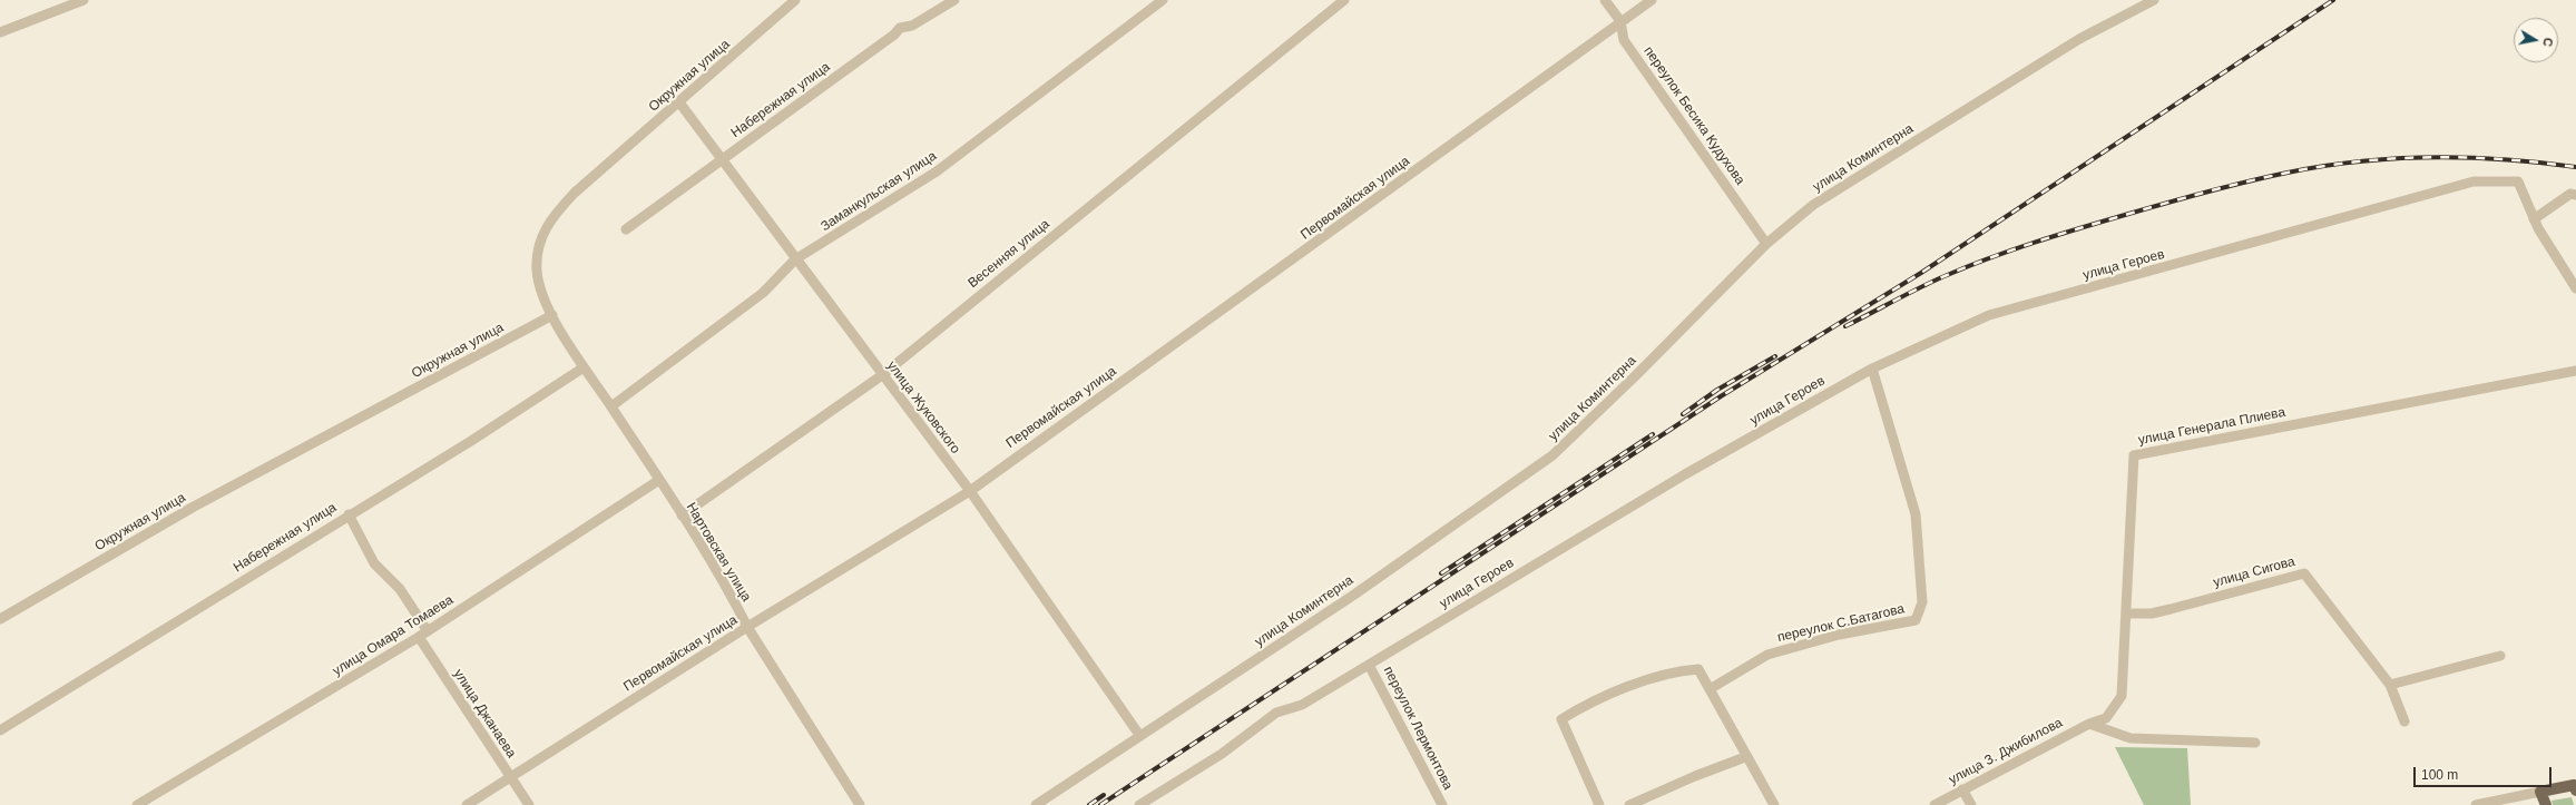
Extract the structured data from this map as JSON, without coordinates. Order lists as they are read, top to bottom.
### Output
{
  "streets": {
    "street": [
      "Окружная улица",
      "Набережная улица",
      "переулок Бесика Кудухова",
      "улица Коминтерна",
      "Заманкульская улица",
      "Первомайская улица",
      "Весенняя улица",
      "улица Героев",
      "улица Жуковского",
      "улица Генерала Плиева",
      "Нартовская улица",
      "улица Сигова",
      "переулок С.Батагова",
      "улица Омара Томаева",
      "улица Джанаева",
      "переулок Лермонтова",
      "улица З. Джибилова"
    ]
  },
  "crossings": [
    ["Окружная улица", "улица Жуковского"],
    ["Окружная улица", "Нартовская улица"],
    ["Набережная улица", "улица Жуковского"],
    ["Набережная улица", "Нартовская улица"],
    ["переулок Бесика Кудухова", "улица Коминтерна"],
    ["переулок Бесика Кудухова", "Первомайская улица"],
    ["улица Коминтерна", "улица Жуковского"],
    ["Заманкульская улица", "улица Жуковского"],
    ["Заманкульская улица", "Нартовская улица"],
    ["Первомайская улица", "улица Жуковского"],
    ["Первомайская улица", "Нартовская улица"],
    ["Первомайская улица", "улица Джанаева"],
    ["Весенняя улица", "улица Жуковского"],
    ["Весенняя улица", "Нартовская улица"],
    ["улица Героев", "переулок С.Батагова"],
    ["улица Героев", "переулок Лермонтова"],
    ["улица Генерала Плиева", "улица Сигова"],
    ["улица Генерала Плиева", "улица З. Джибилова"],
    ["Нартовская улица", "улица Омара Томаева"],
    ["улица Омара Томаева", "улица Джанаева"]
  ],
  "scale_bar": "100 m",
  "north": "right"
}
